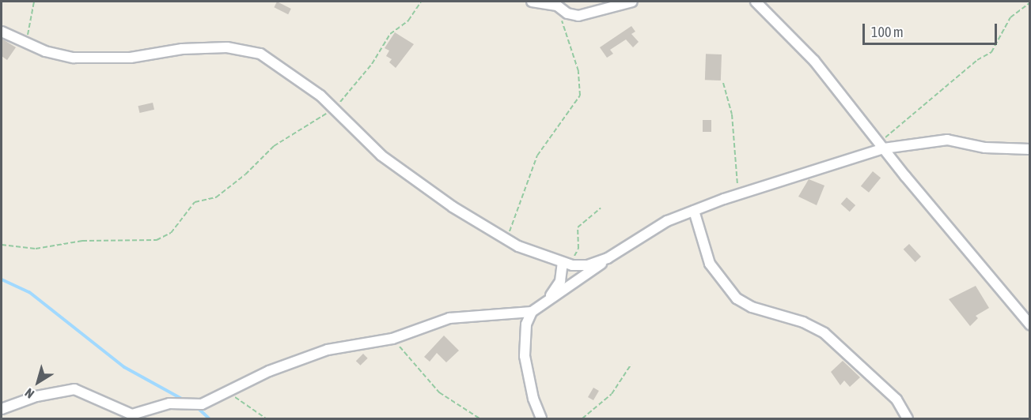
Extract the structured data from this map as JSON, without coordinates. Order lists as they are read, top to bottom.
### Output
{
  "scale_bar": "100 m",
  "north": "bottom left"
}
